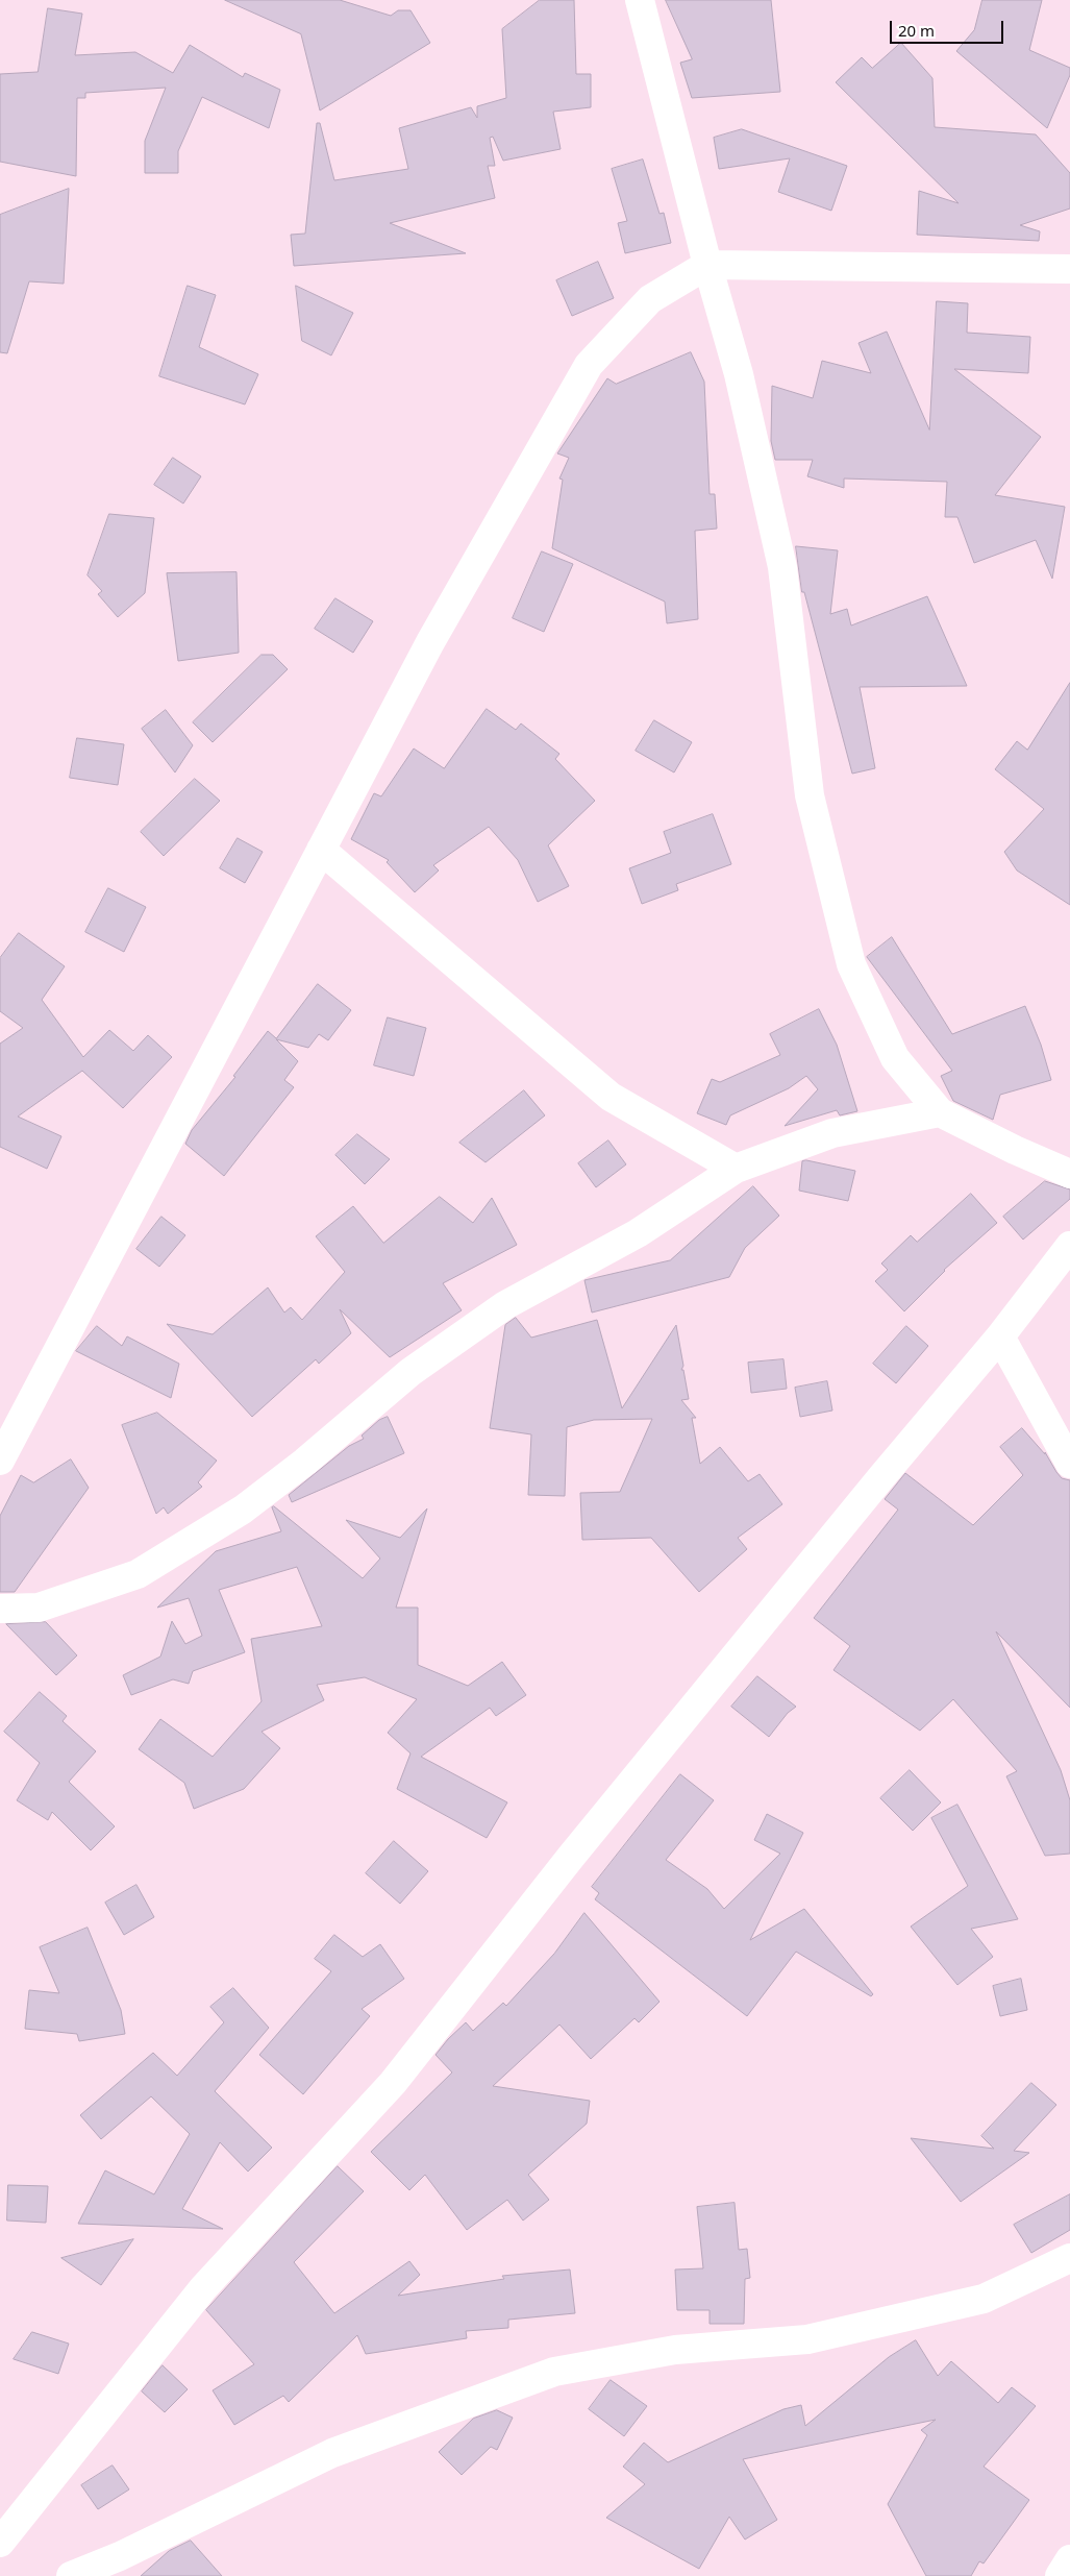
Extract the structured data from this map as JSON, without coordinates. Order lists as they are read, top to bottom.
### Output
{
  "scale_bar": "20 m"
}
